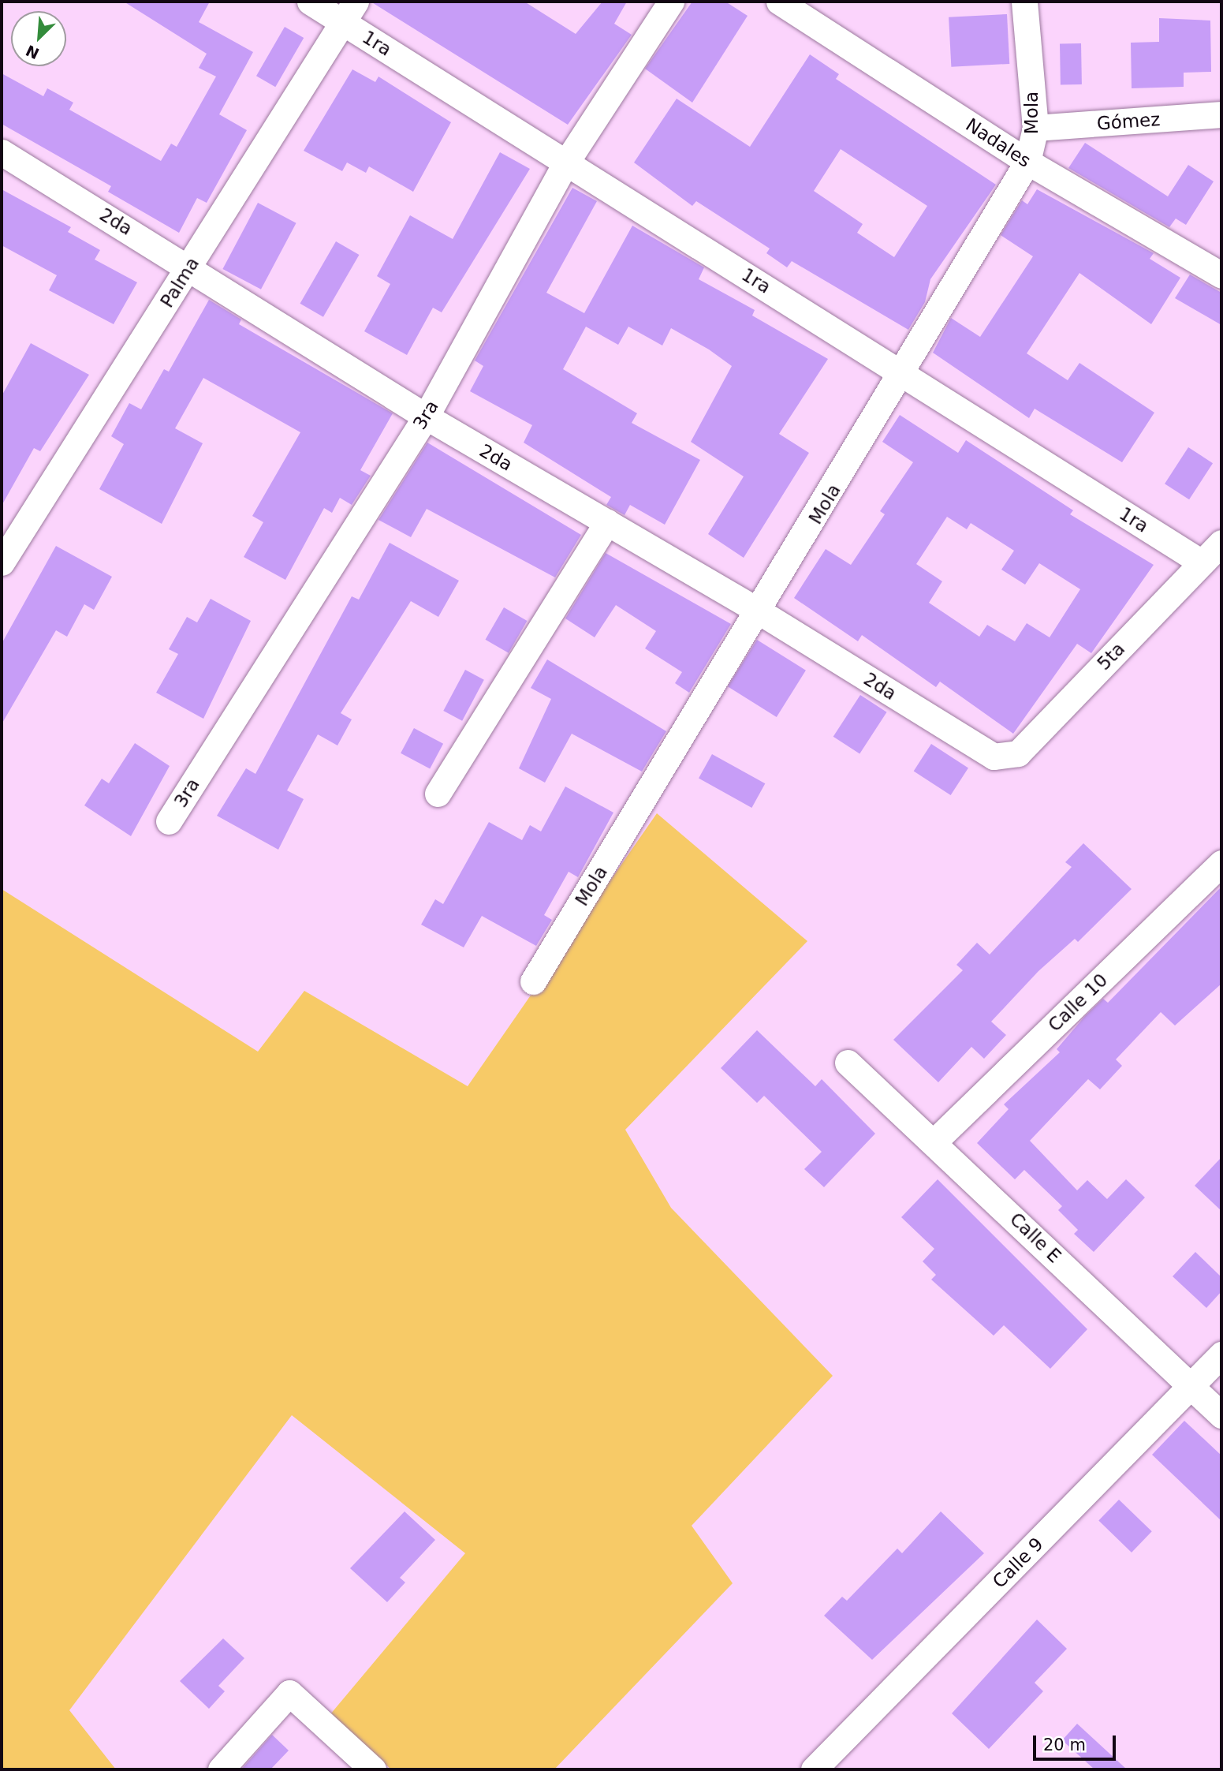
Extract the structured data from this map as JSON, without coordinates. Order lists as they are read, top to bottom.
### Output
{
  "streets": {
    "street": [
      "1ra",
      "Mola",
      "Gómez",
      "Nadales",
      "2da",
      "Palma",
      "3ra",
      "5ta",
      "Calle 10",
      "Calle E",
      "Calle 9"
    ]
  },
  "crossings": [
    ["1ra", "Mola"],
    ["1ra", "Palma"],
    ["1ra", "3ra"],
    ["1ra", "5ta"],
    ["Mola", "Gómez"],
    ["Mola", "Nadales"],
    ["Mola", "2da"],
    ["2da", "Palma"],
    ["2da", "3ra"],
    ["2da", "5ta"],
    ["Calle 10", "Calle E"],
    ["Calle E", "Calle 9"]
  ],
  "scale_bar": "20 m",
  "north": "bottom left"
}
